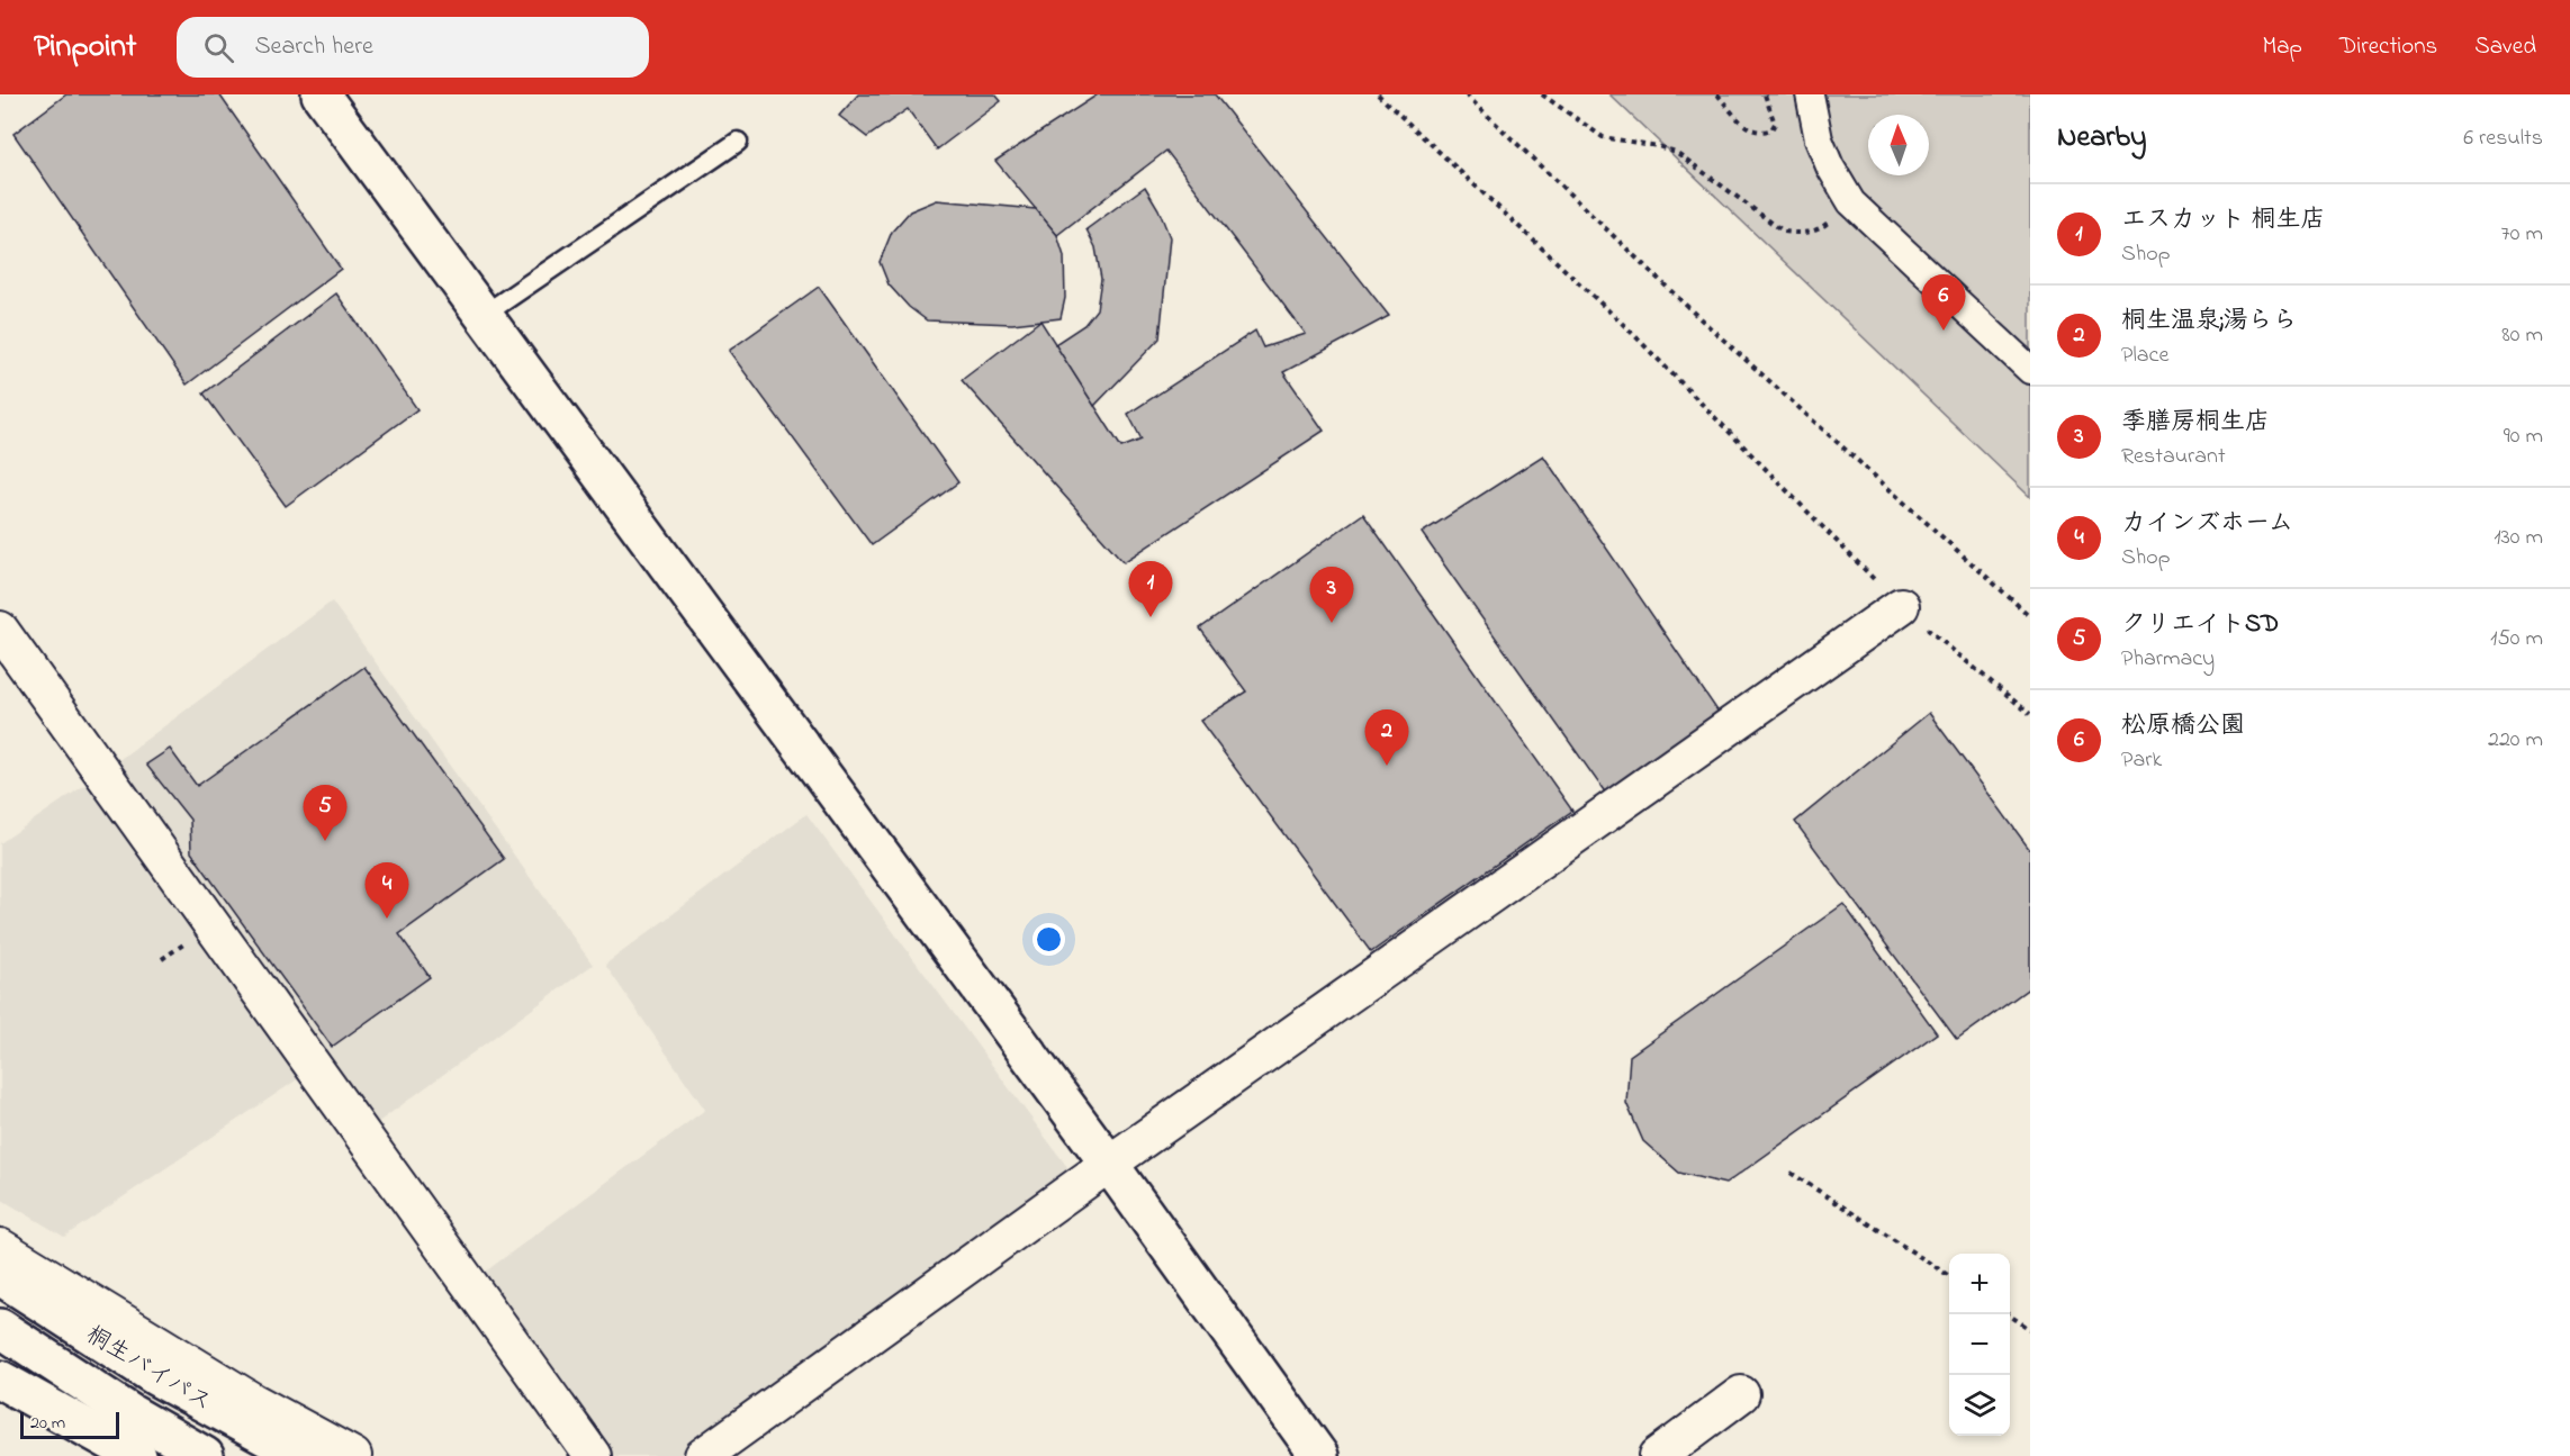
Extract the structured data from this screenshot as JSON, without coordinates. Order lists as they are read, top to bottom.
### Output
{
  "streets": {
    "main road": ["桐生バイパス"]
  },
  "scale_bar": "20 m",
  "north": "top",
  "page": {
    "header": "Pinpoint",
    "search": "Search here",
    "nav": ["Map", "Directions", "Saved"],
    "heading": ["Nearby", "6 results"],
    "list": [
      {
        "mark": "1",
        "name": "エスカット 桐生店",
        "note": "Shop",
        "value": "70 m"
      },
      {
        "mark": "2",
        "name": "桐生温泉;湯らら",
        "note": "Place",
        "value": "80 m"
      },
      {
        "mark": "3",
        "name": "季膳房桐生店",
        "note": "Restaurant",
        "value": "90 m"
      },
      {
        "mark": "4",
        "name": "カインズホーム",
        "note": "Shop",
        "value": "130 m"
      },
      {
        "mark": "5",
        "name": "クリエイトSD",
        "note": "Pharmacy",
        "value": "150 m"
      },
      {
        "mark": "6",
        "name": "松原橋公園",
        "note": "Park",
        "value": "220 m"
      }
    ],
    "pins": [
      "6",
      "1",
      "3",
      "2",
      "5",
      "4"
    ],
    "map_buttons": ["+", "−"],
    "scale": "20 m"
  }
}
